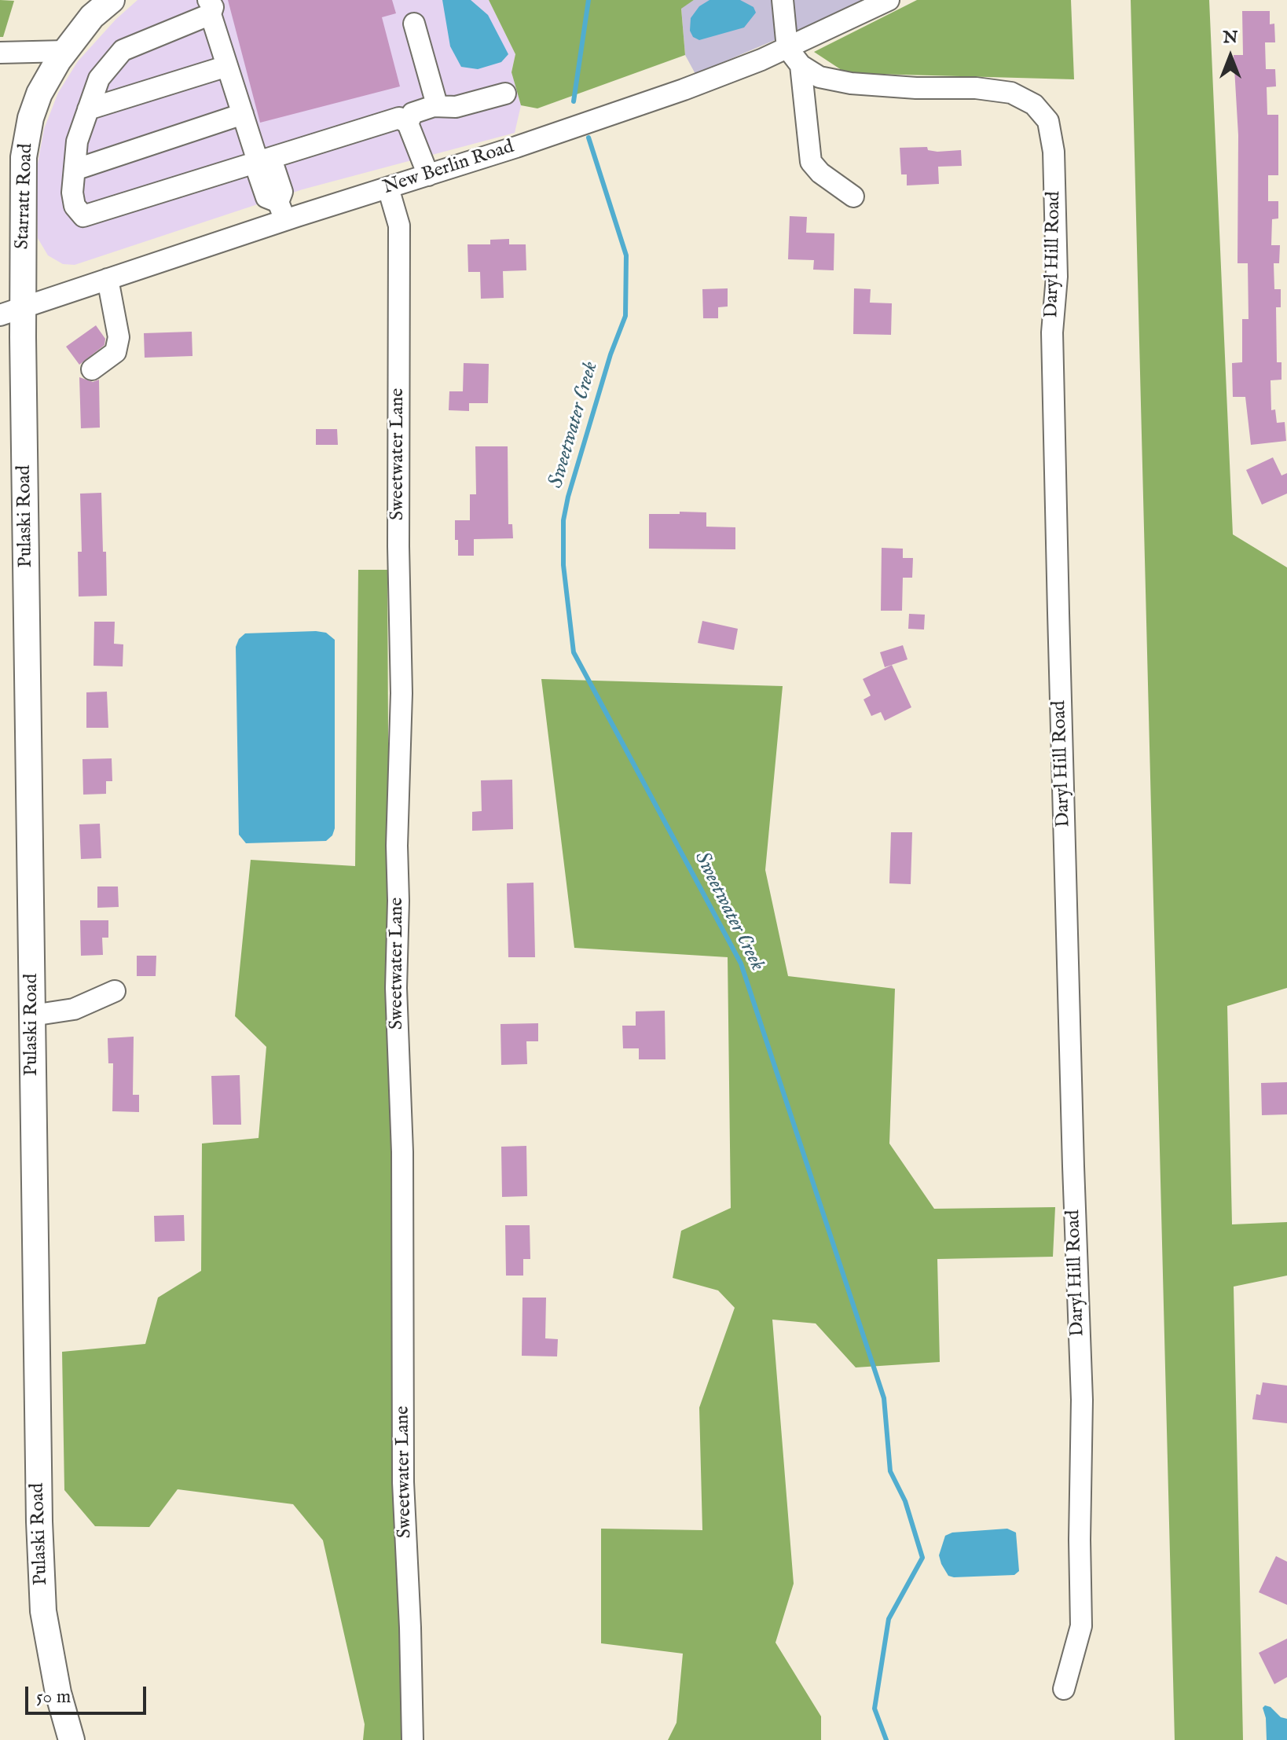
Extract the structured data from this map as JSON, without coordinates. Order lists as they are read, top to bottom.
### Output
{
  "streets": {
    "main road": ["Starratt Road", "Pulaski Road"],
    "street": ["New Berlin Road", "Daryl Hill Road", "Sweetwater Lane"]
  },
  "crossings": [
    ["New Berlin Road", "Starratt Road"],
    ["New Berlin Road", "Daryl Hill Road"],
    ["New Berlin Road", "Sweetwater Lane"],
    ["New Berlin Road", "Pulaski Road"],
    ["Starratt Road", "Pulaski Road"]
  ],
  "water": ["Sweetwater Creek"],
  "scale_bar": "50 m",
  "north": "top"
}
